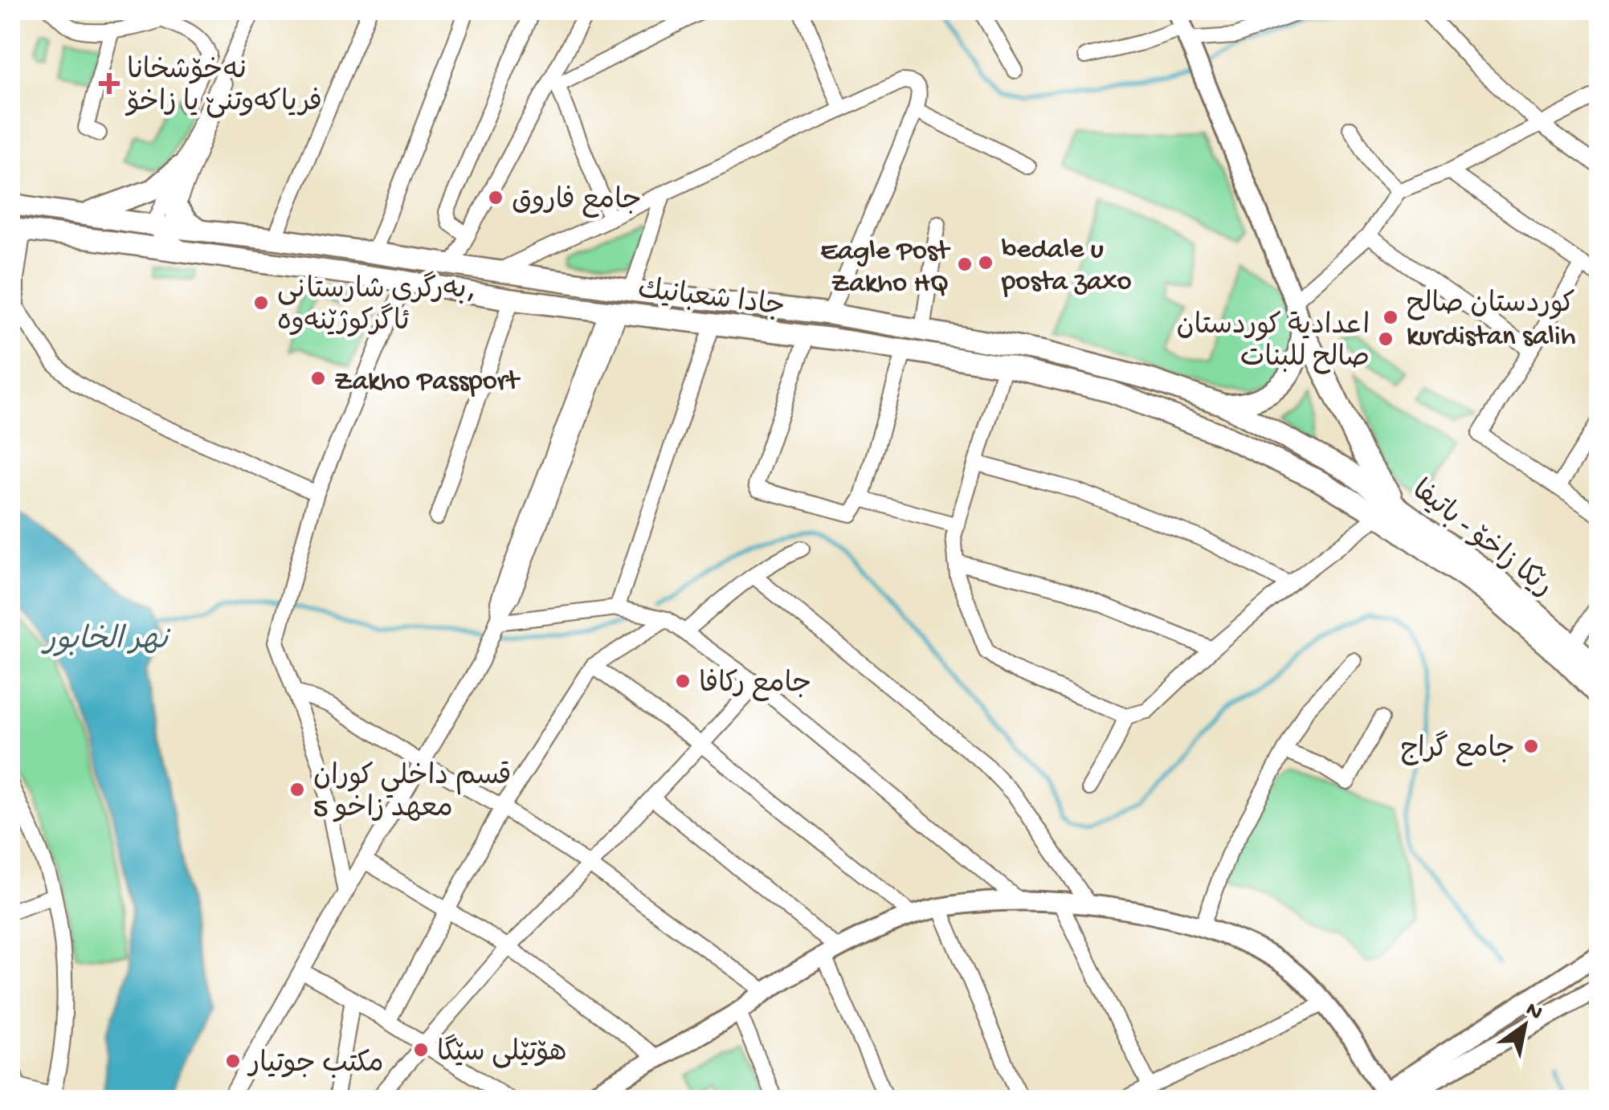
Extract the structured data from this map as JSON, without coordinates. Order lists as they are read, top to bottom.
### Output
{
  "streets": {
    "highway": ["جادا شعبانيك", "رێکا زاخۆ - باتیفا"]
  },
  "crossings": [
    ["جادا شعبانيك", "رێکا زاخۆ - باتیفا"]
  ],
  "water": ["نهر الخابور"],
  "places": {
    "health": ["نه‌خۆشخانا فرياكه‌وتنێ يا زاخۆ"],
    "other": [
      "جامع فاروق",
      "bedale u posta zaxo",
      "Eagle Post Zakho HQ",
      "بەرگری شارستانی, ئاگرکوژێنەوە",
      "كوردستان صالح kurdistan salih",
      "اعدادية كوردستان صالح للبنات",
      "Zakho Passport",
      "جامع ركافا",
      "جامع گراج",
      "قسم داخلي كوران معهد زاخو 5",
      "هۆتێلی سێگا",
      "مکتب جوتیار"
    ]
  },
  "north": "top right"
}
